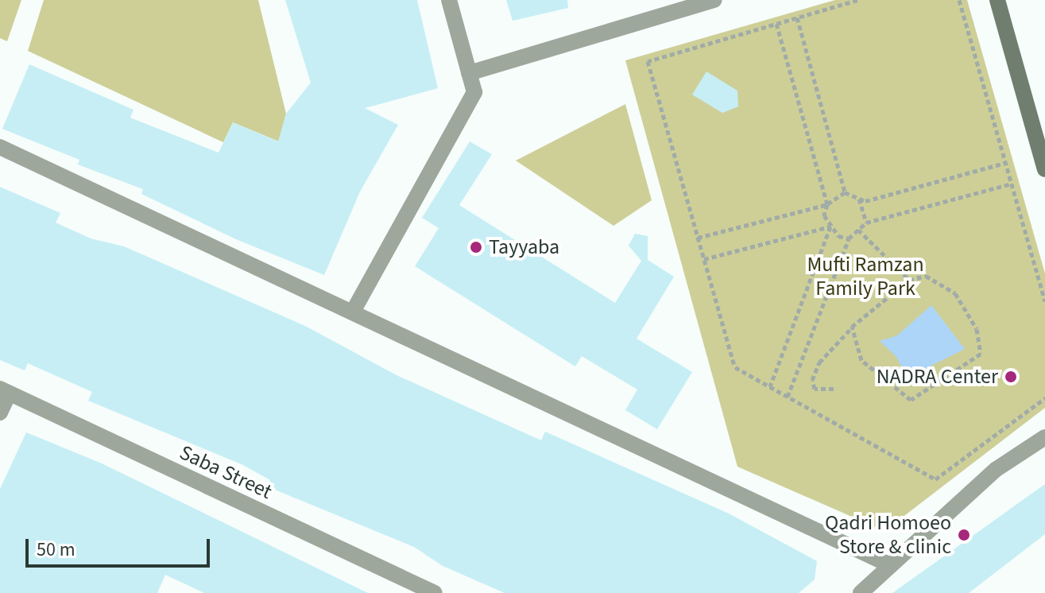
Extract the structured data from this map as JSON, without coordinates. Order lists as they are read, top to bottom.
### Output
{
  "streets": {
    "street": ["Saba Street"]
  },
  "parks": ["Mufti Ramzan Family Park"],
  "places": ["Tayyaba", "NADRA Center", "Qadri Homoeo Store & clinic"],
  "scale_bar": "50 m"
}
